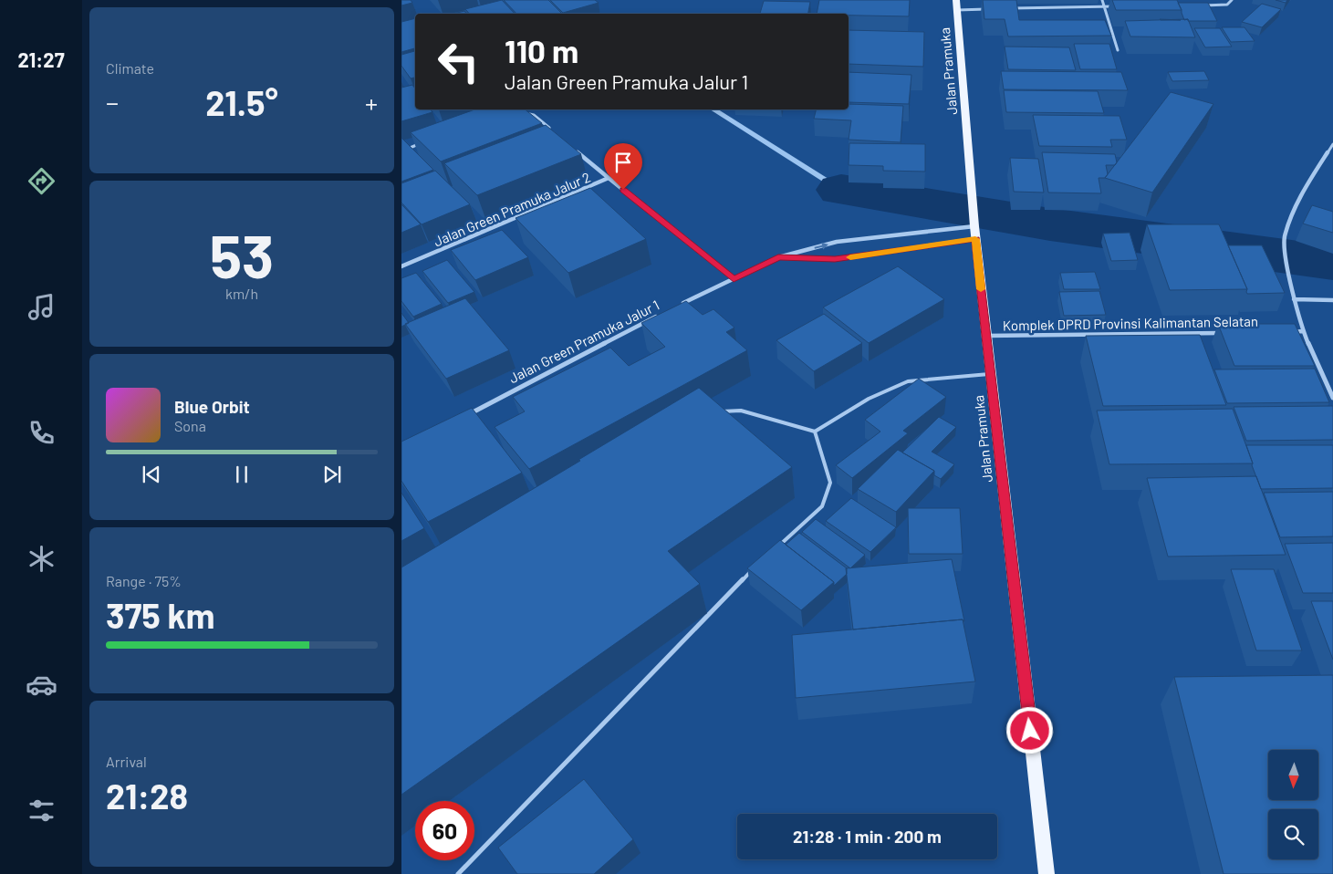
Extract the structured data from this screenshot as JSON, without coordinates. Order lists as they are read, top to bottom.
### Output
{
  "streets": {
    "main road": ["Jalan Pramuka"],
    "street": ["Jalan Green Pramuka Jalur 2", "Komplek DPRD Provinsi Kalimantan Selatan", "Jalan Green Pramuka Jalur 1"]
  },
  "crossings": [
    ["Jalan Pramuka", "Komplek DPRD Provinsi Kalimantan Selatan"],
    ["Jalan Pramuka", "Jalan Green Pramuka Jalur 1"],
    ["Jalan Green Pramuka Jalur 2", "Jalan Green Pramuka Jalur 1"]
  ],
  "north": "bottom",
  "page": {
    "tabs": "21:27",
    "tile": [
      "Climate",
      ["53", "km/h"],
      ["Range · 75%", "375 km"],
      ["Arrival", "21:28"]
    ],
    "turn": ["110 m", "Jalan Green Pramuka Jalur 1"],
    "heat": ["−", "21.5°", "+"],
    "song": ["Blue Orbit", "Sona"],
    "limit": "60",
    "trip": "21:28 · 1 min · 200 m"
  }
}
